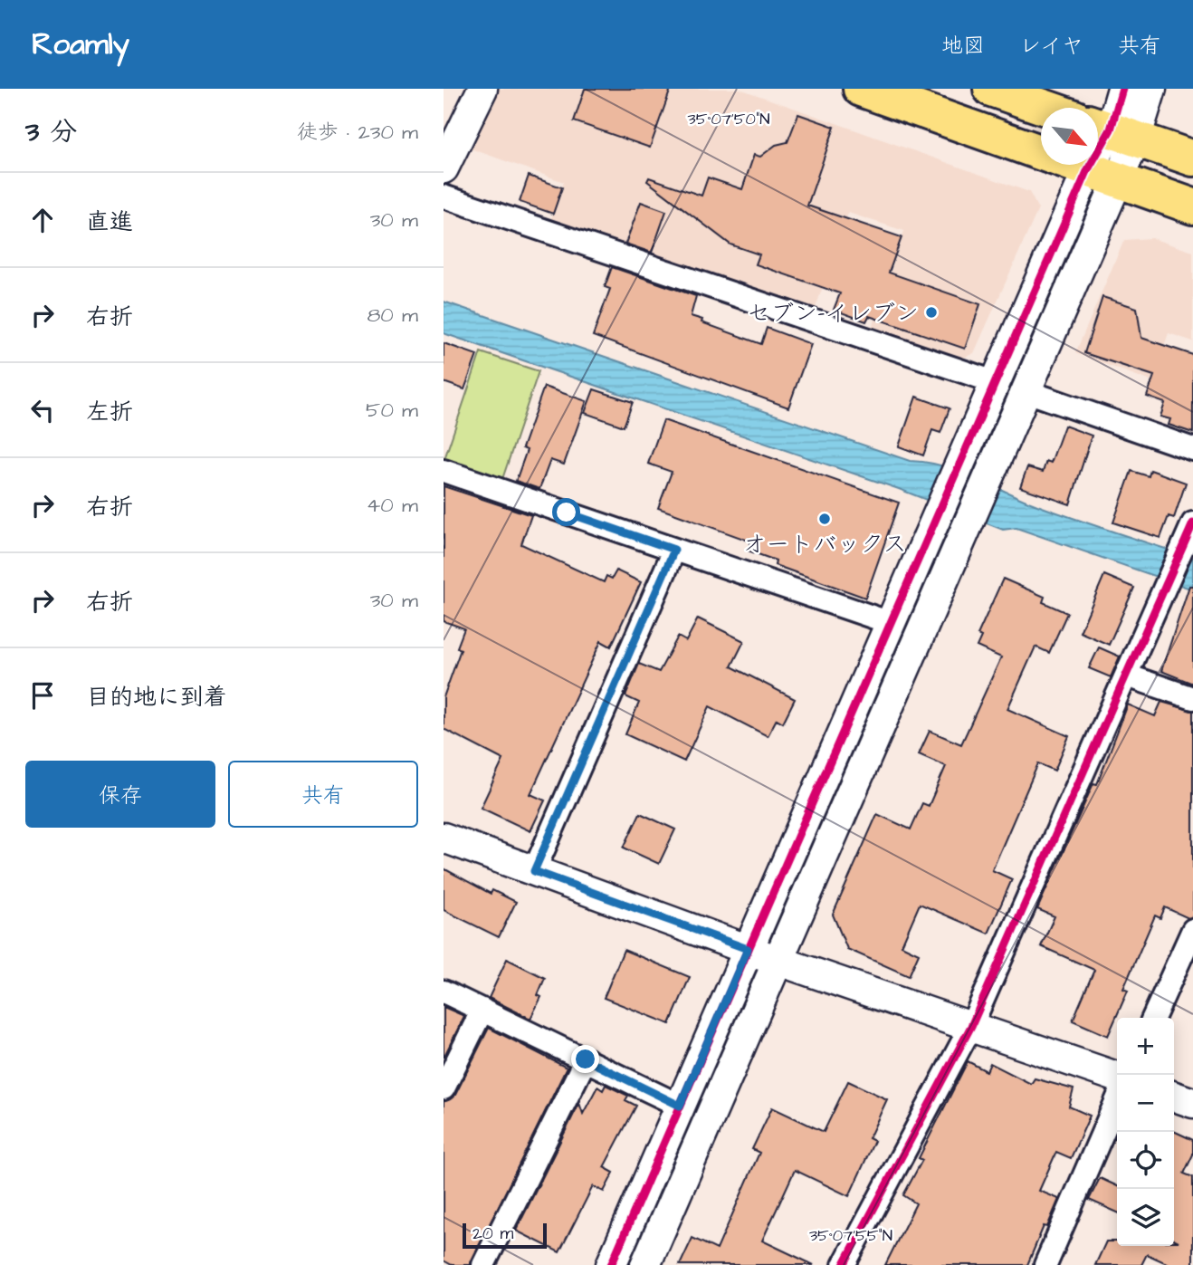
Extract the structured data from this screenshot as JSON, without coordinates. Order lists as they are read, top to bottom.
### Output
{
  "places": ["セブン-イレブン", "オートバックス"],
  "scale_bar": "20 m",
  "north": "bottom right",
  "page": {
    "header": "Roamly",
    "nav": ["地図", "レイヤ", "共有"],
    "heading": ["3 分", "徒歩 · 230 m"],
    "list": [
      ["直進", "30 m"],
      ["右折", "80 m"],
      ["左折", "50 m"],
      ["右折", "40 m"],
      ["右折", "30 m"],
      "目的地に到着"
    ],
    "buttons": ["保存", "共有"],
    "map_buttons": ["+", "−"],
    "scale": "20 m"
  },
  "coordinates": ["35°07'50\"N", "35°07'55\"N"]
}
